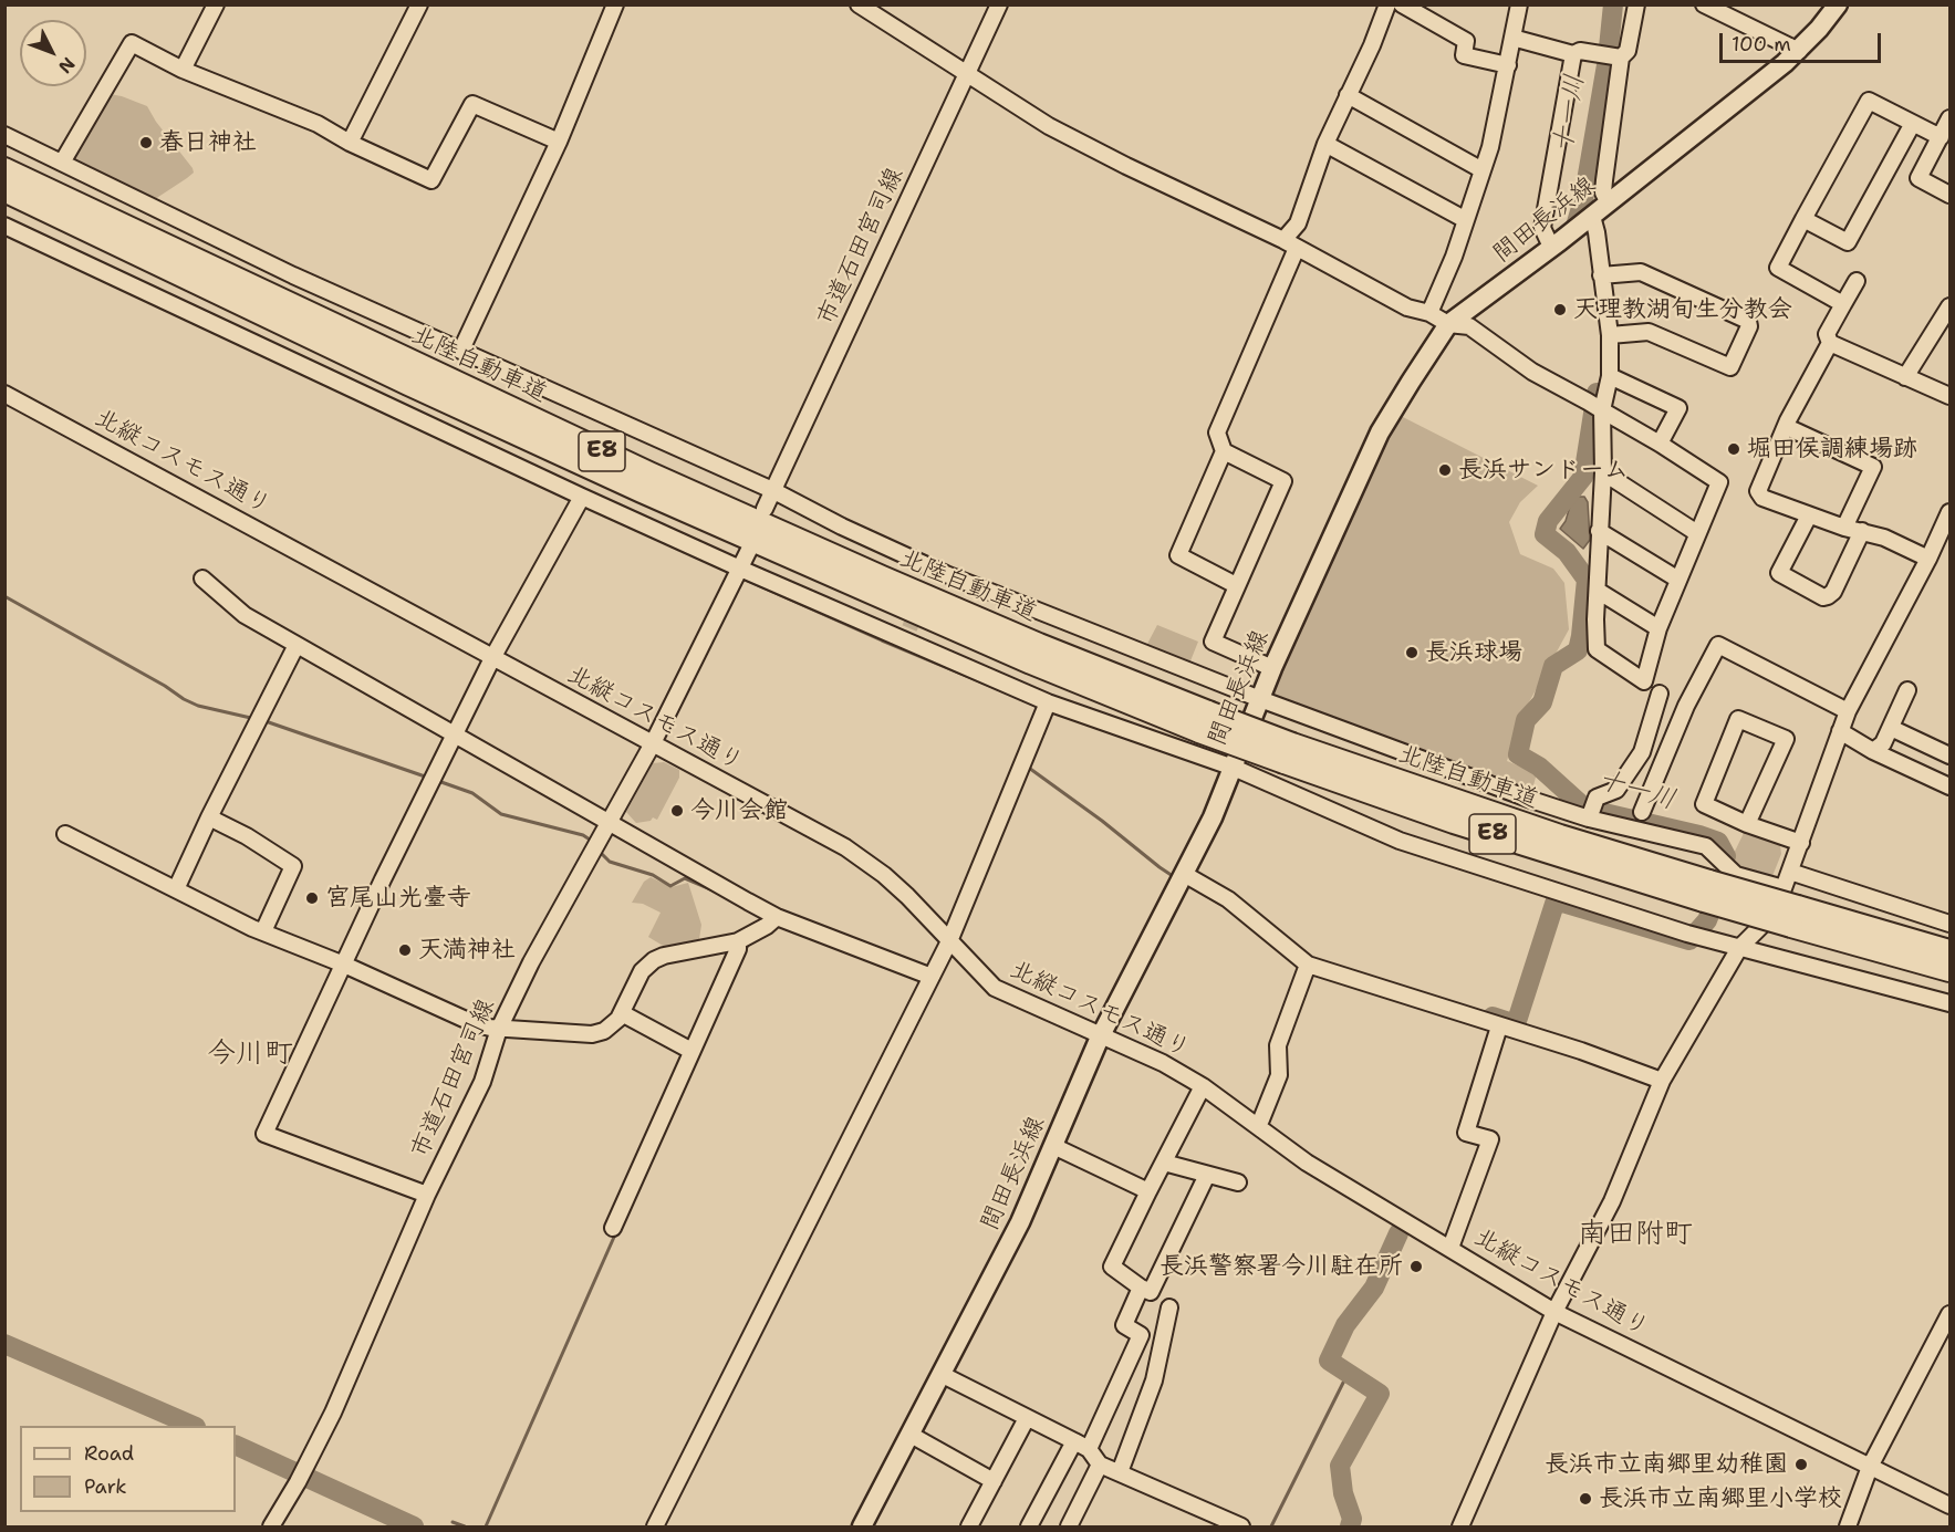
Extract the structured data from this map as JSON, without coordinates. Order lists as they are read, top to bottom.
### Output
{
  "streets": {
    "highway": ["北陸自動車道", "E8"],
    "main road": ["間田長浜線"],
    "street": ["市道石田宮司線", "北縦コスモス通り"]
  },
  "crossings": [
    ["間田長浜線", "北縦コスモス通り"],
    ["市道石田宮司線", "北縦コスモス通り"]
  ],
  "districts": ["今川町", "南田附町"],
  "water": ["十一川"],
  "places": [
    "春日神社",
    "天理教湖旬生分教会",
    "堀田侯調練場跡",
    "長浜サンドーム",
    "長浜球場",
    "今川会館",
    "宮尾山光臺寺",
    "天満神社",
    "長浜警察署今川駐在所",
    "長浜市立南郷里幼稚園",
    "長浜市立南郷里小学校"
  ],
  "legend": ["Road", "Park"],
  "scale_bar": "100 m",
  "north": "bottom right"
}
